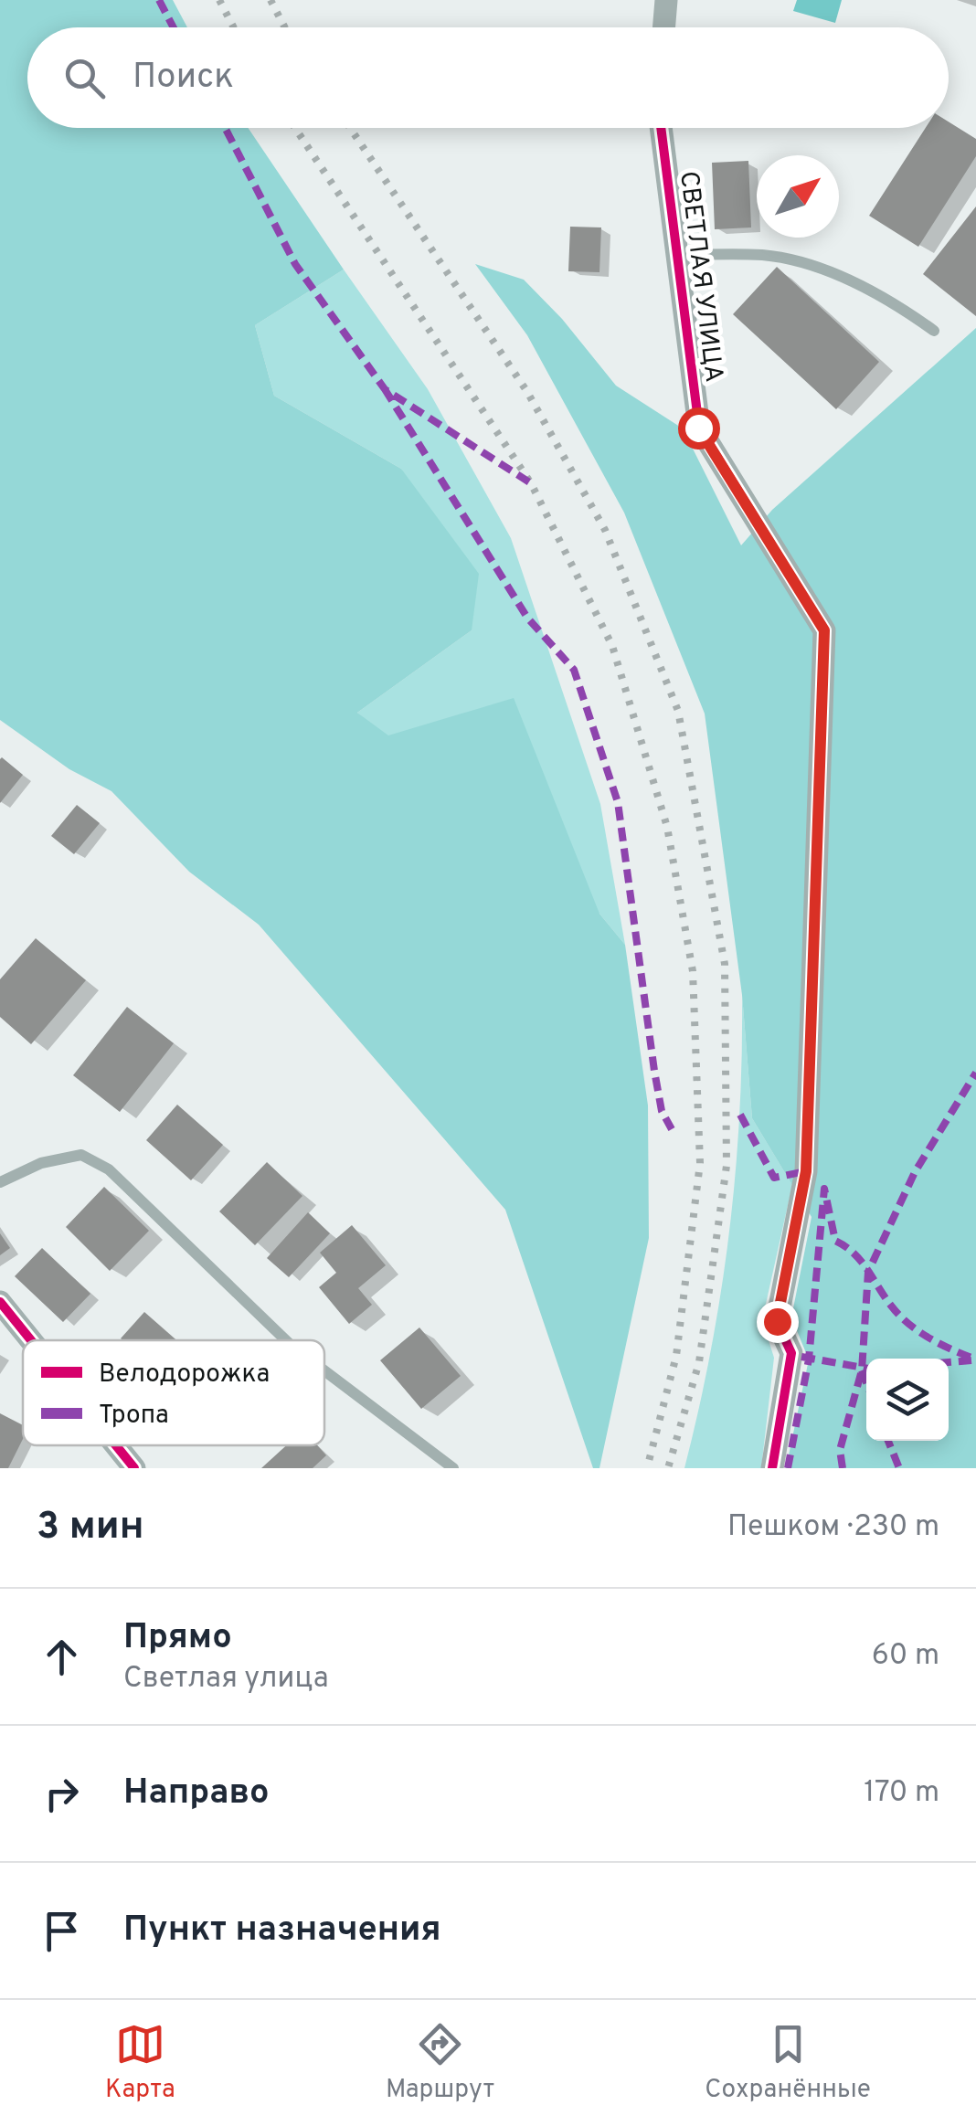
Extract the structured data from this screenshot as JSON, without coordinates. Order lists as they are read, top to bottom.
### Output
{
  "streets": {
    "street": ["СВЕТЛАЯ УЛИЦА"]
  },
  "legend": ["Велодорожка", "Тропа"],
  "north": "top right",
  "page": {
    "search": "Поиск",
    "heading": ["3 мин", "Пешком · 230 m"],
    "list": [
      ["Прямо", "Светлая улица", "60 m"],
      ["Направо", "170 m"],
      "Пункт назначения"
    ],
    "nav": ["Карта", "Маршрут", "Сохранённые"]
  }
}
